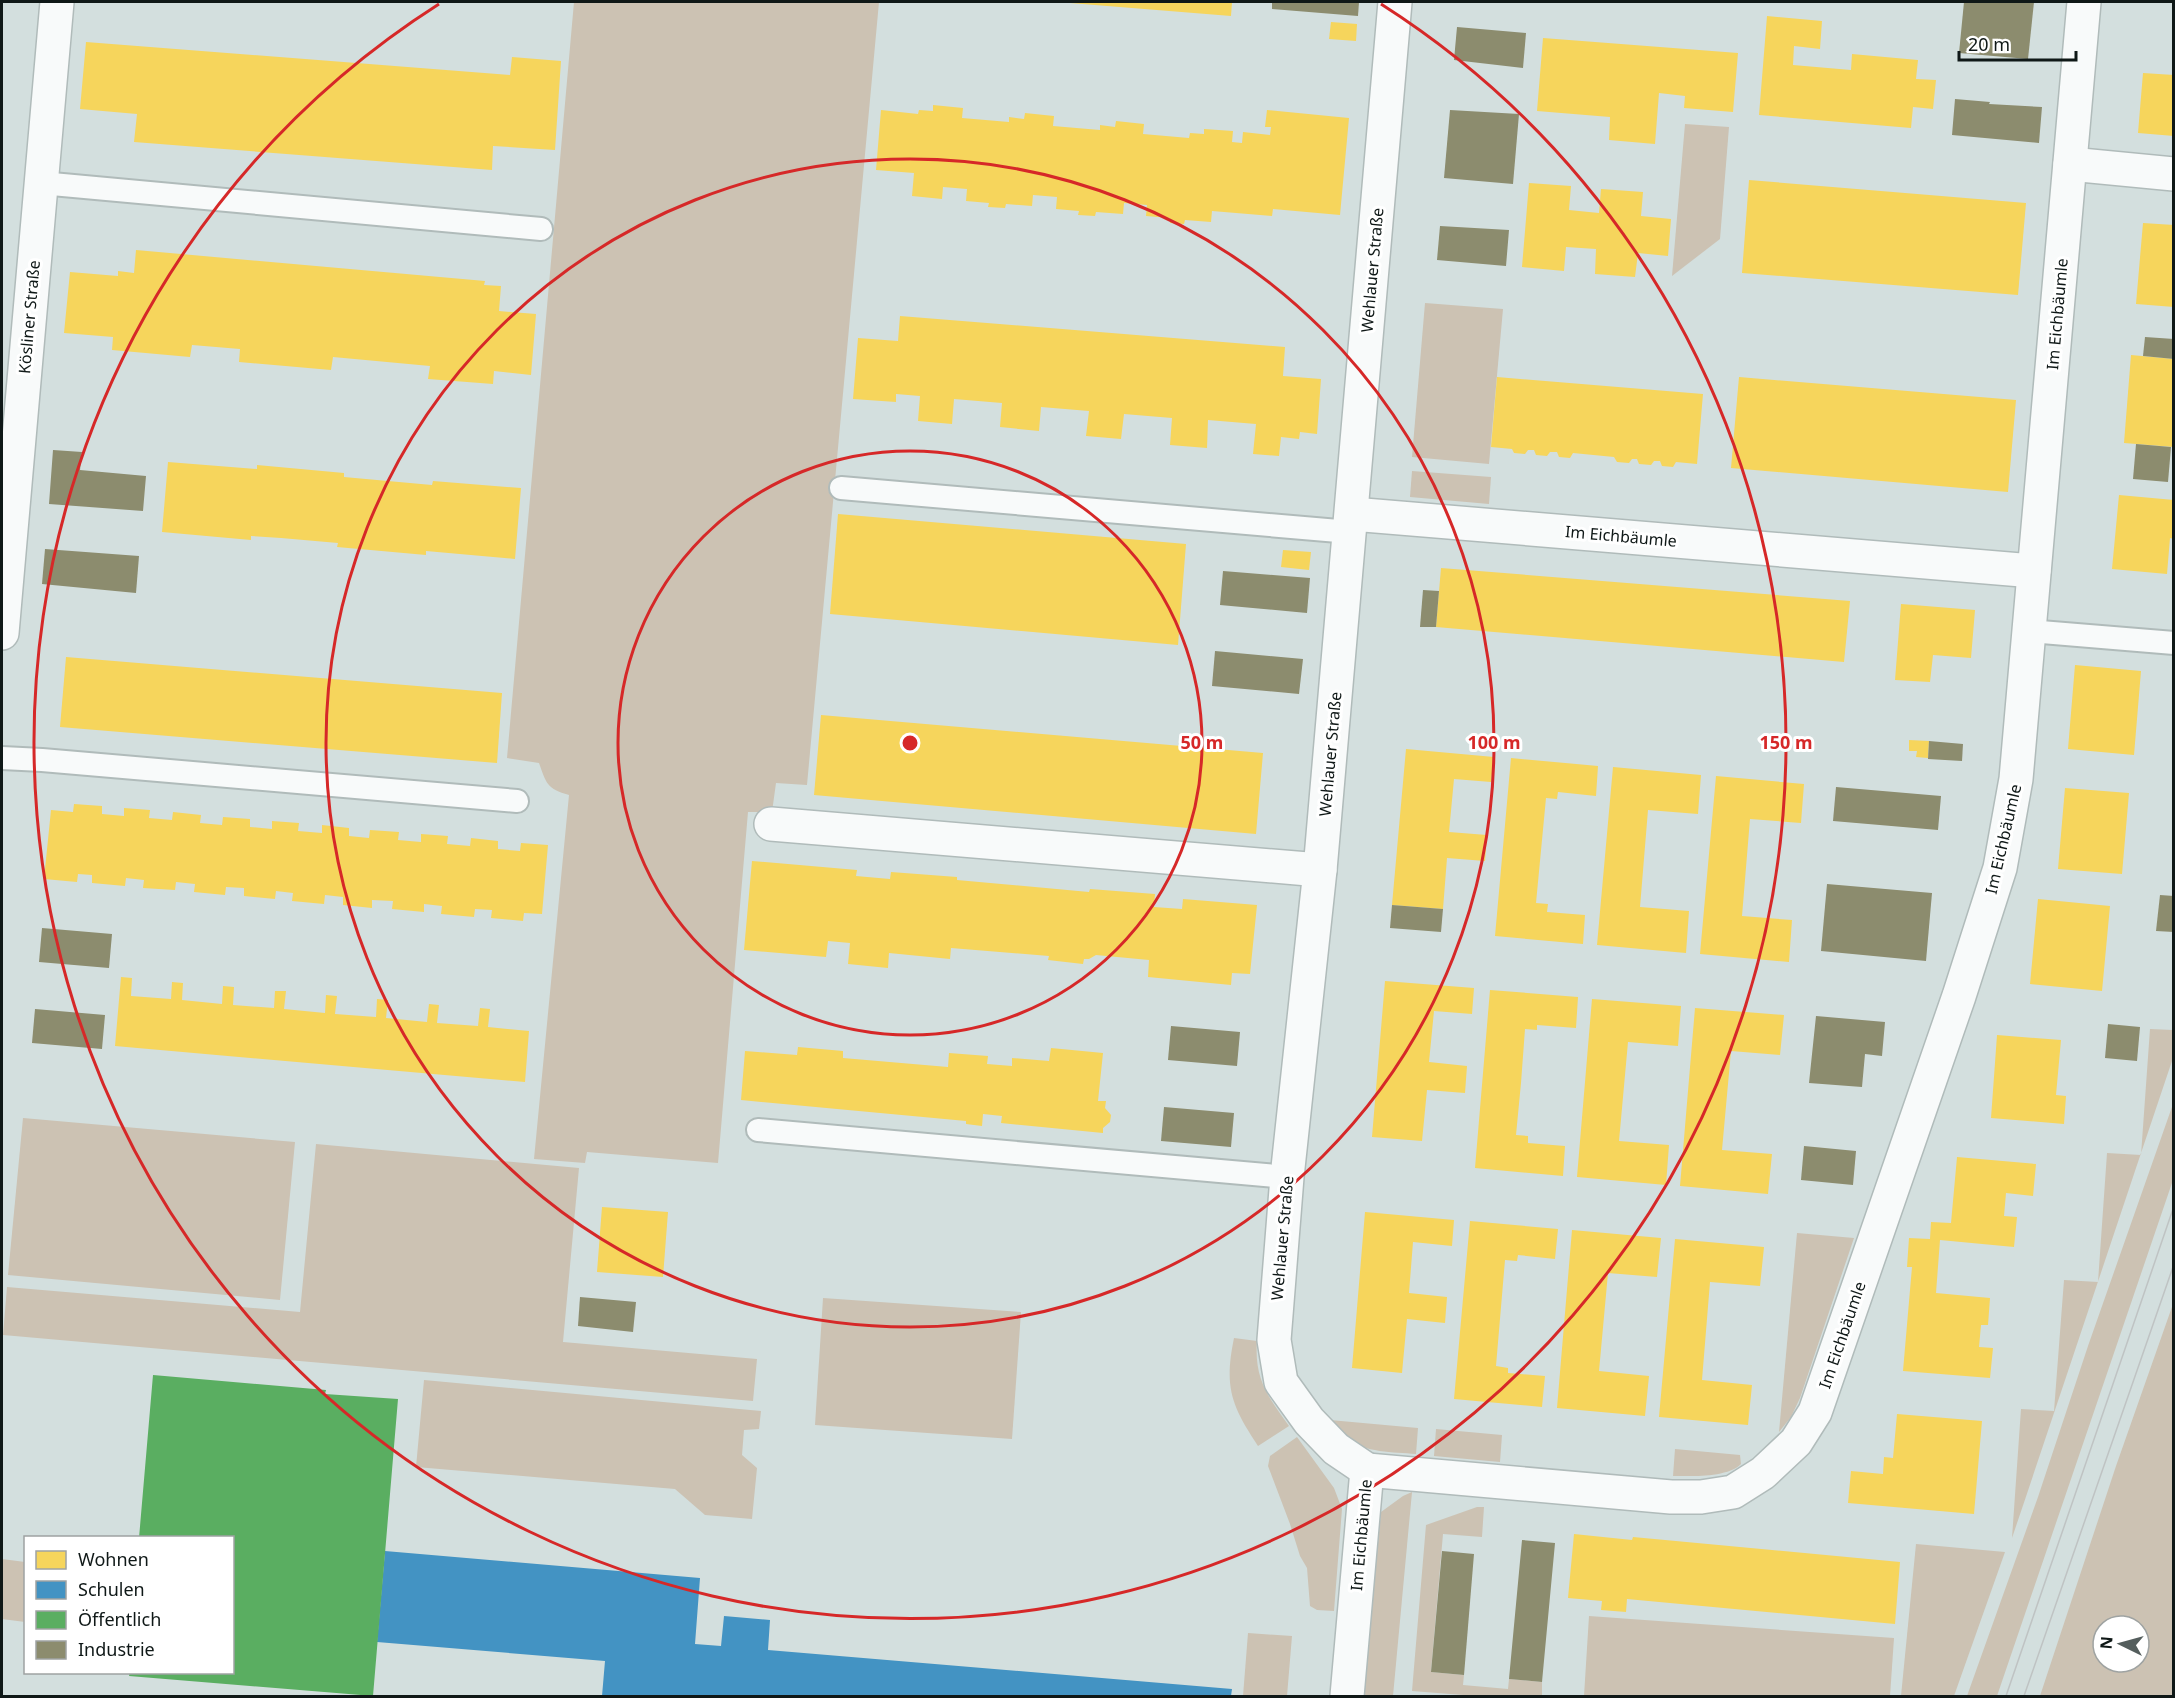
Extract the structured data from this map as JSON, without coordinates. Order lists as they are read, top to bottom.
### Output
{
  "streets": {
    "street": ["Wehlauer Straße", "Im Eichbäumle", "Kösliner Straße"]
  },
  "crossings": [
    ["Wehlauer Straße", "Im Eichbäumle"]
  ],
  "legend": [
    "Wohnen",
    "Schulen",
    "Öffentlich",
    "Industrie"
  ],
  "scale_bar": "20 m",
  "north": "left",
  "rings": ["50 m", "100 m", "150 m"]
}
